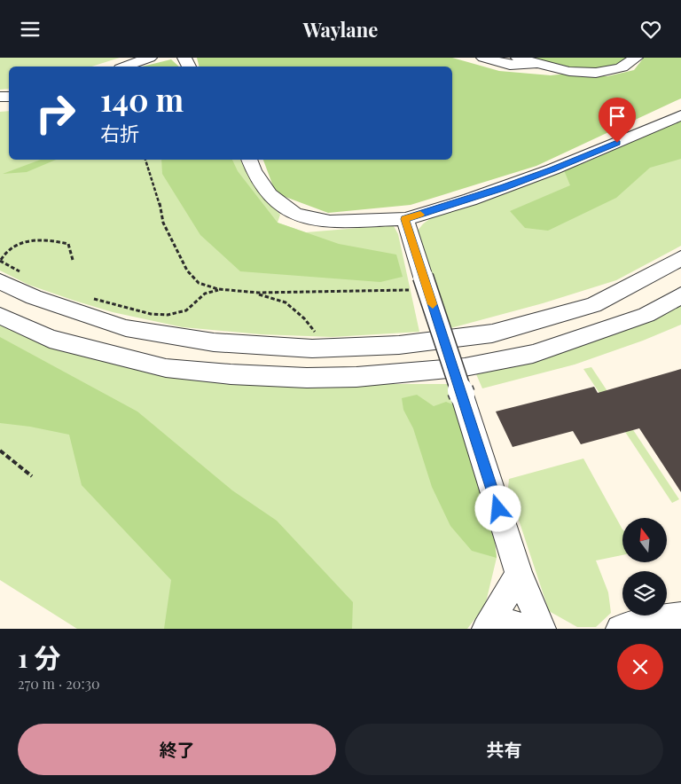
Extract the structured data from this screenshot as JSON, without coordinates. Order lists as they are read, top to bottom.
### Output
{
  "north": "top",
  "page": {
    "header": "Waylane",
    "turn": ["140 m", "右折"],
    "heading": ["1 分", "270 m · 20:30"],
    "buttons": ["終了", "共有"]
  }
}
